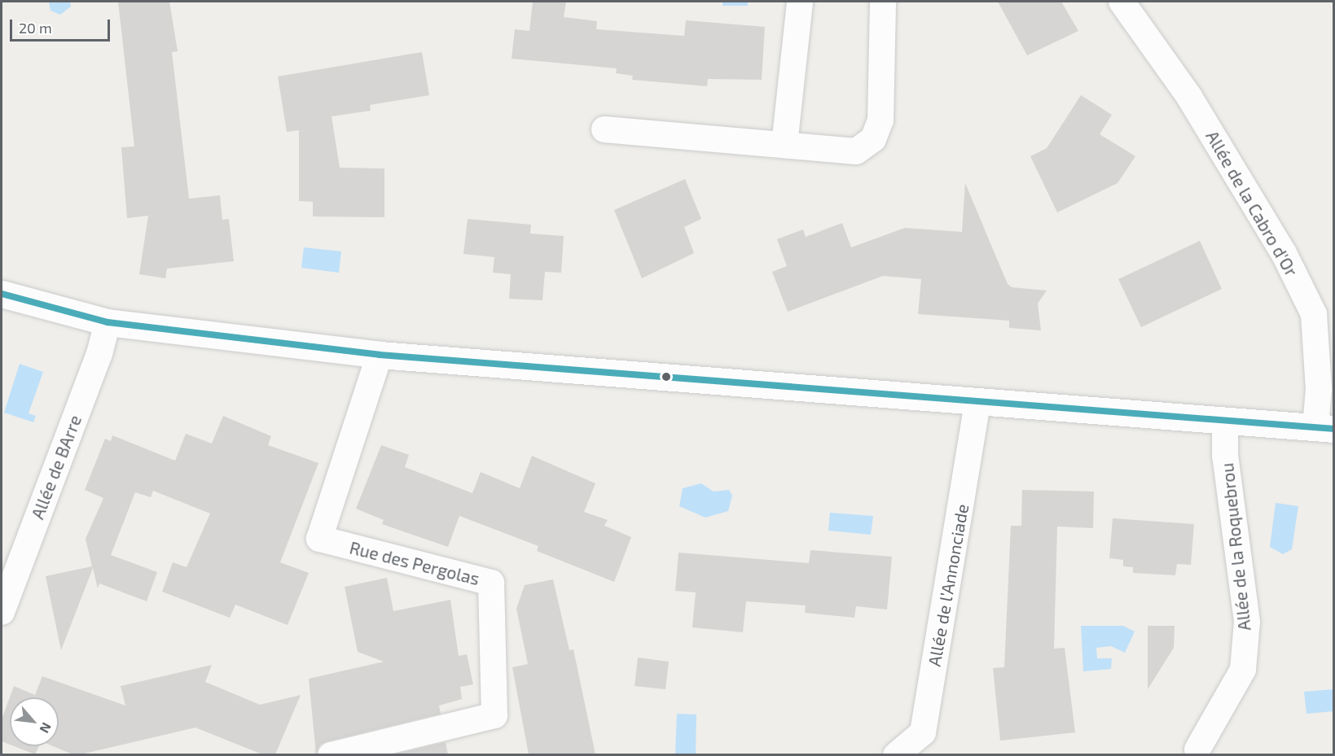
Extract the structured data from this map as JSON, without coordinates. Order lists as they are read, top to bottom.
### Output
{
  "streets": {
    "street": [
      "Allée de la Cabro d'Or",
      "Allée de BArre",
      "Allée de la Roquebrou",
      "Rue des Pergolas",
      "Allée de l’Annonciade"
    ]
  },
  "lines": ["transit line 20"],
  "scale_bar": "20 m",
  "north": "bottom right"
}
